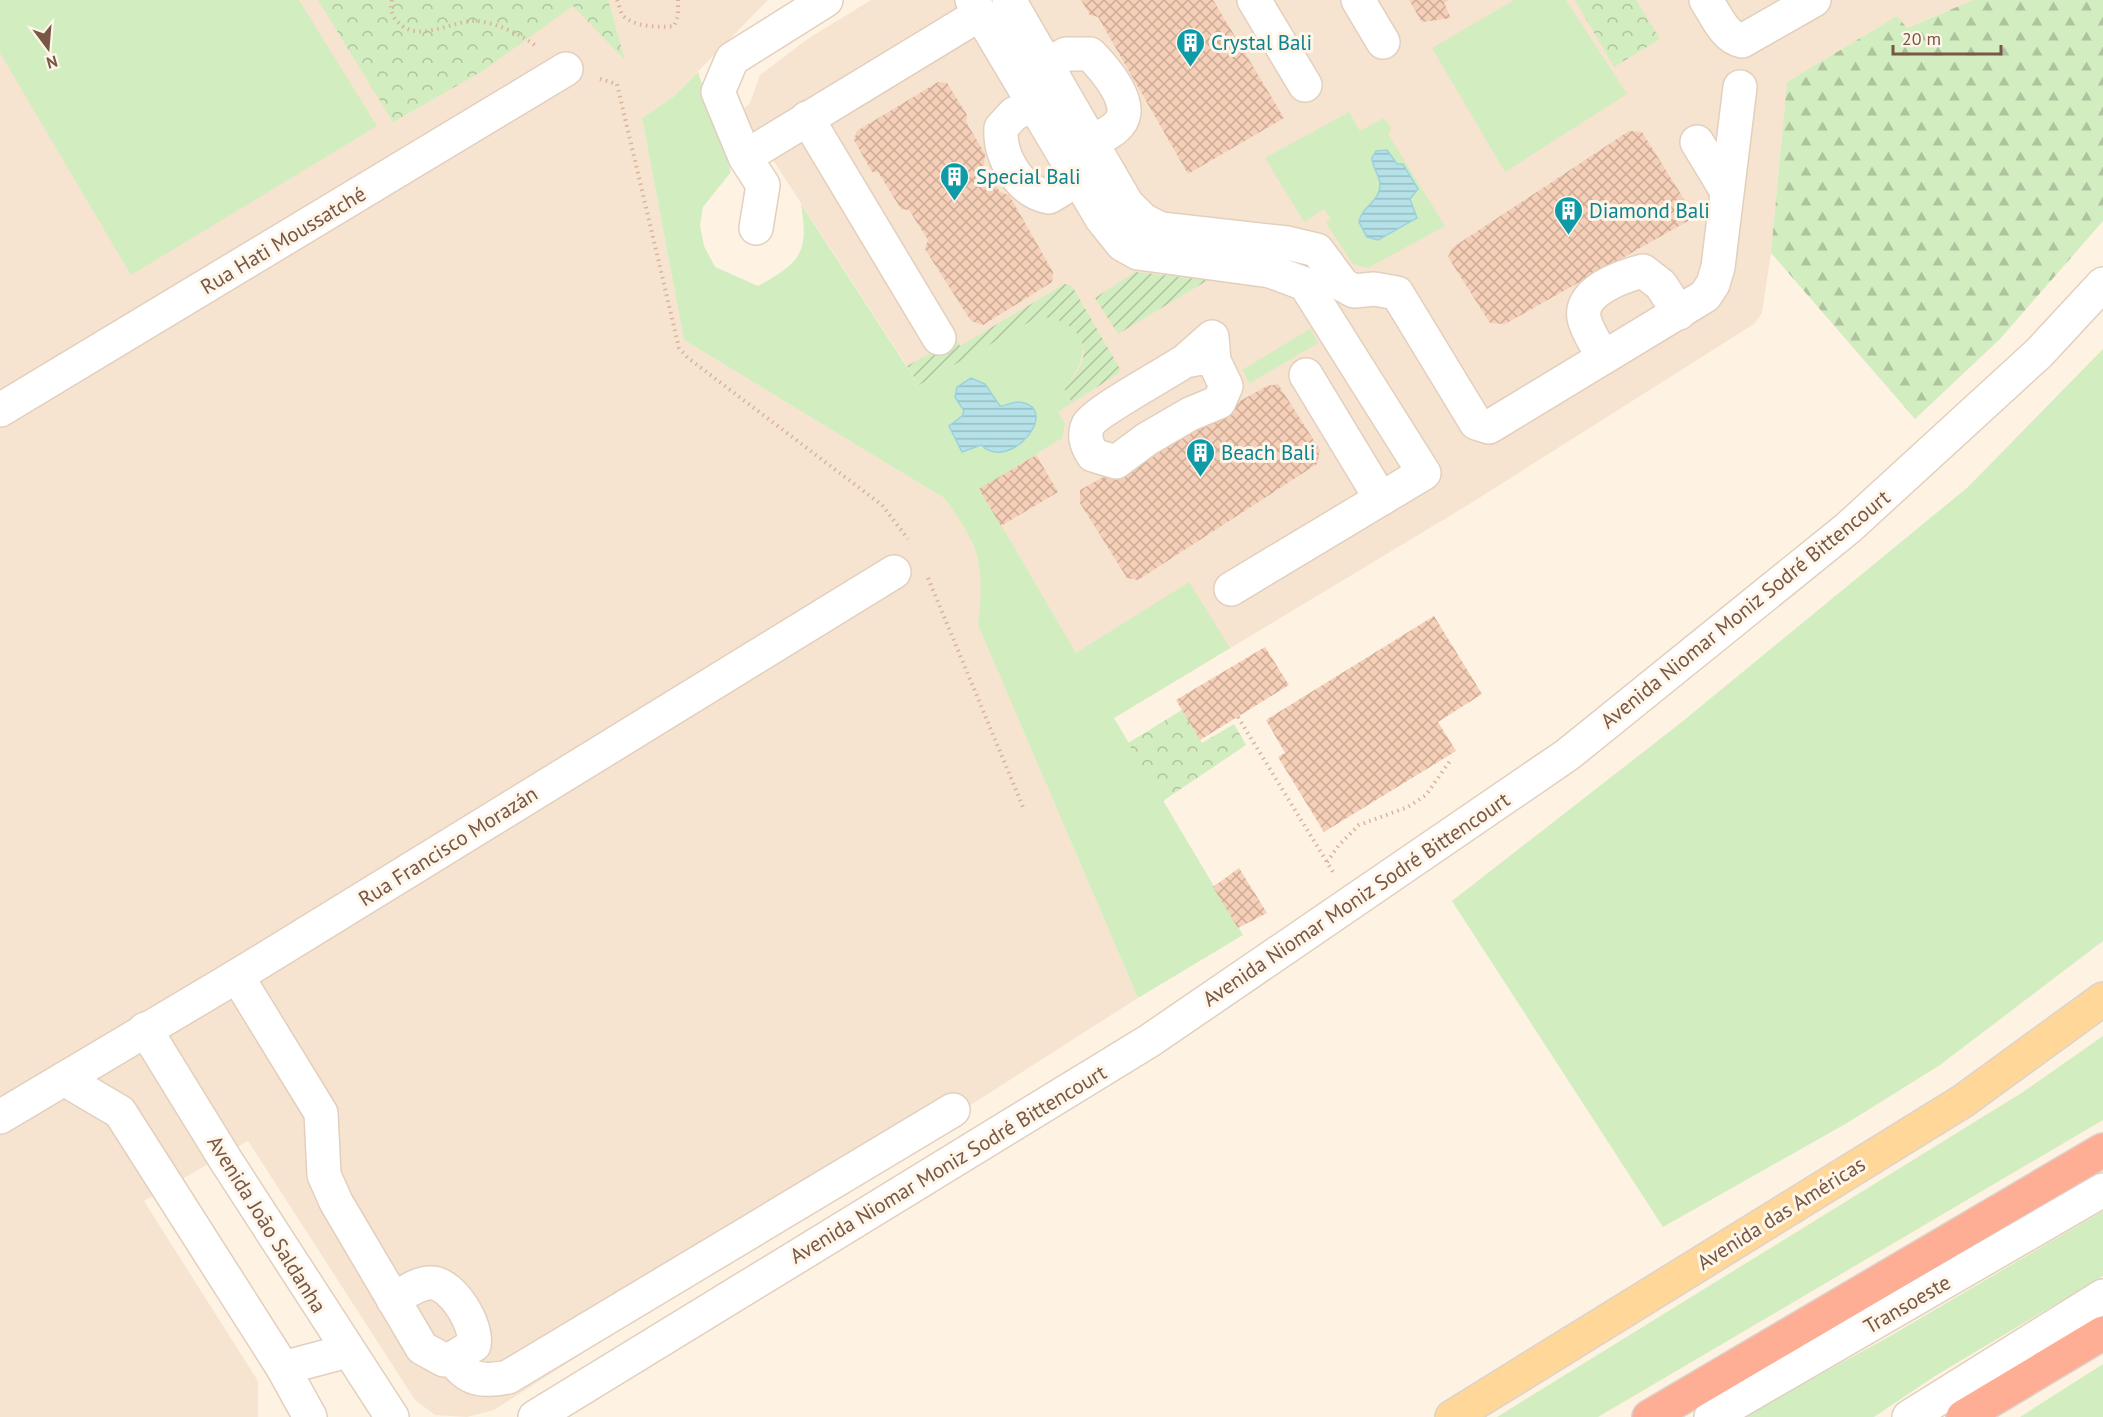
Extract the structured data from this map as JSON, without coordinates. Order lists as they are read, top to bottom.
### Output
{
  "streets": {
    "main road": ["Avenida das Américas"],
    "street": [
      "Rua Hati Moussatché",
      "Avenida Niomar Moniz Sodré Bittencourt",
      "Rua Francisco Morazán",
      "Avenida João Saldanha",
      "Transoeste"
    ]
  },
  "crossings": [
    ["Rua Francisco Morazán", "Avenida João Saldanha"]
  ],
  "places": {
    "building": [
      "Crystal Bali",
      "Special Bali",
      "Diamond Bali",
      "Beach Bali"
    ]
  },
  "scale_bar": "20 m",
  "north": "bottom"
}
